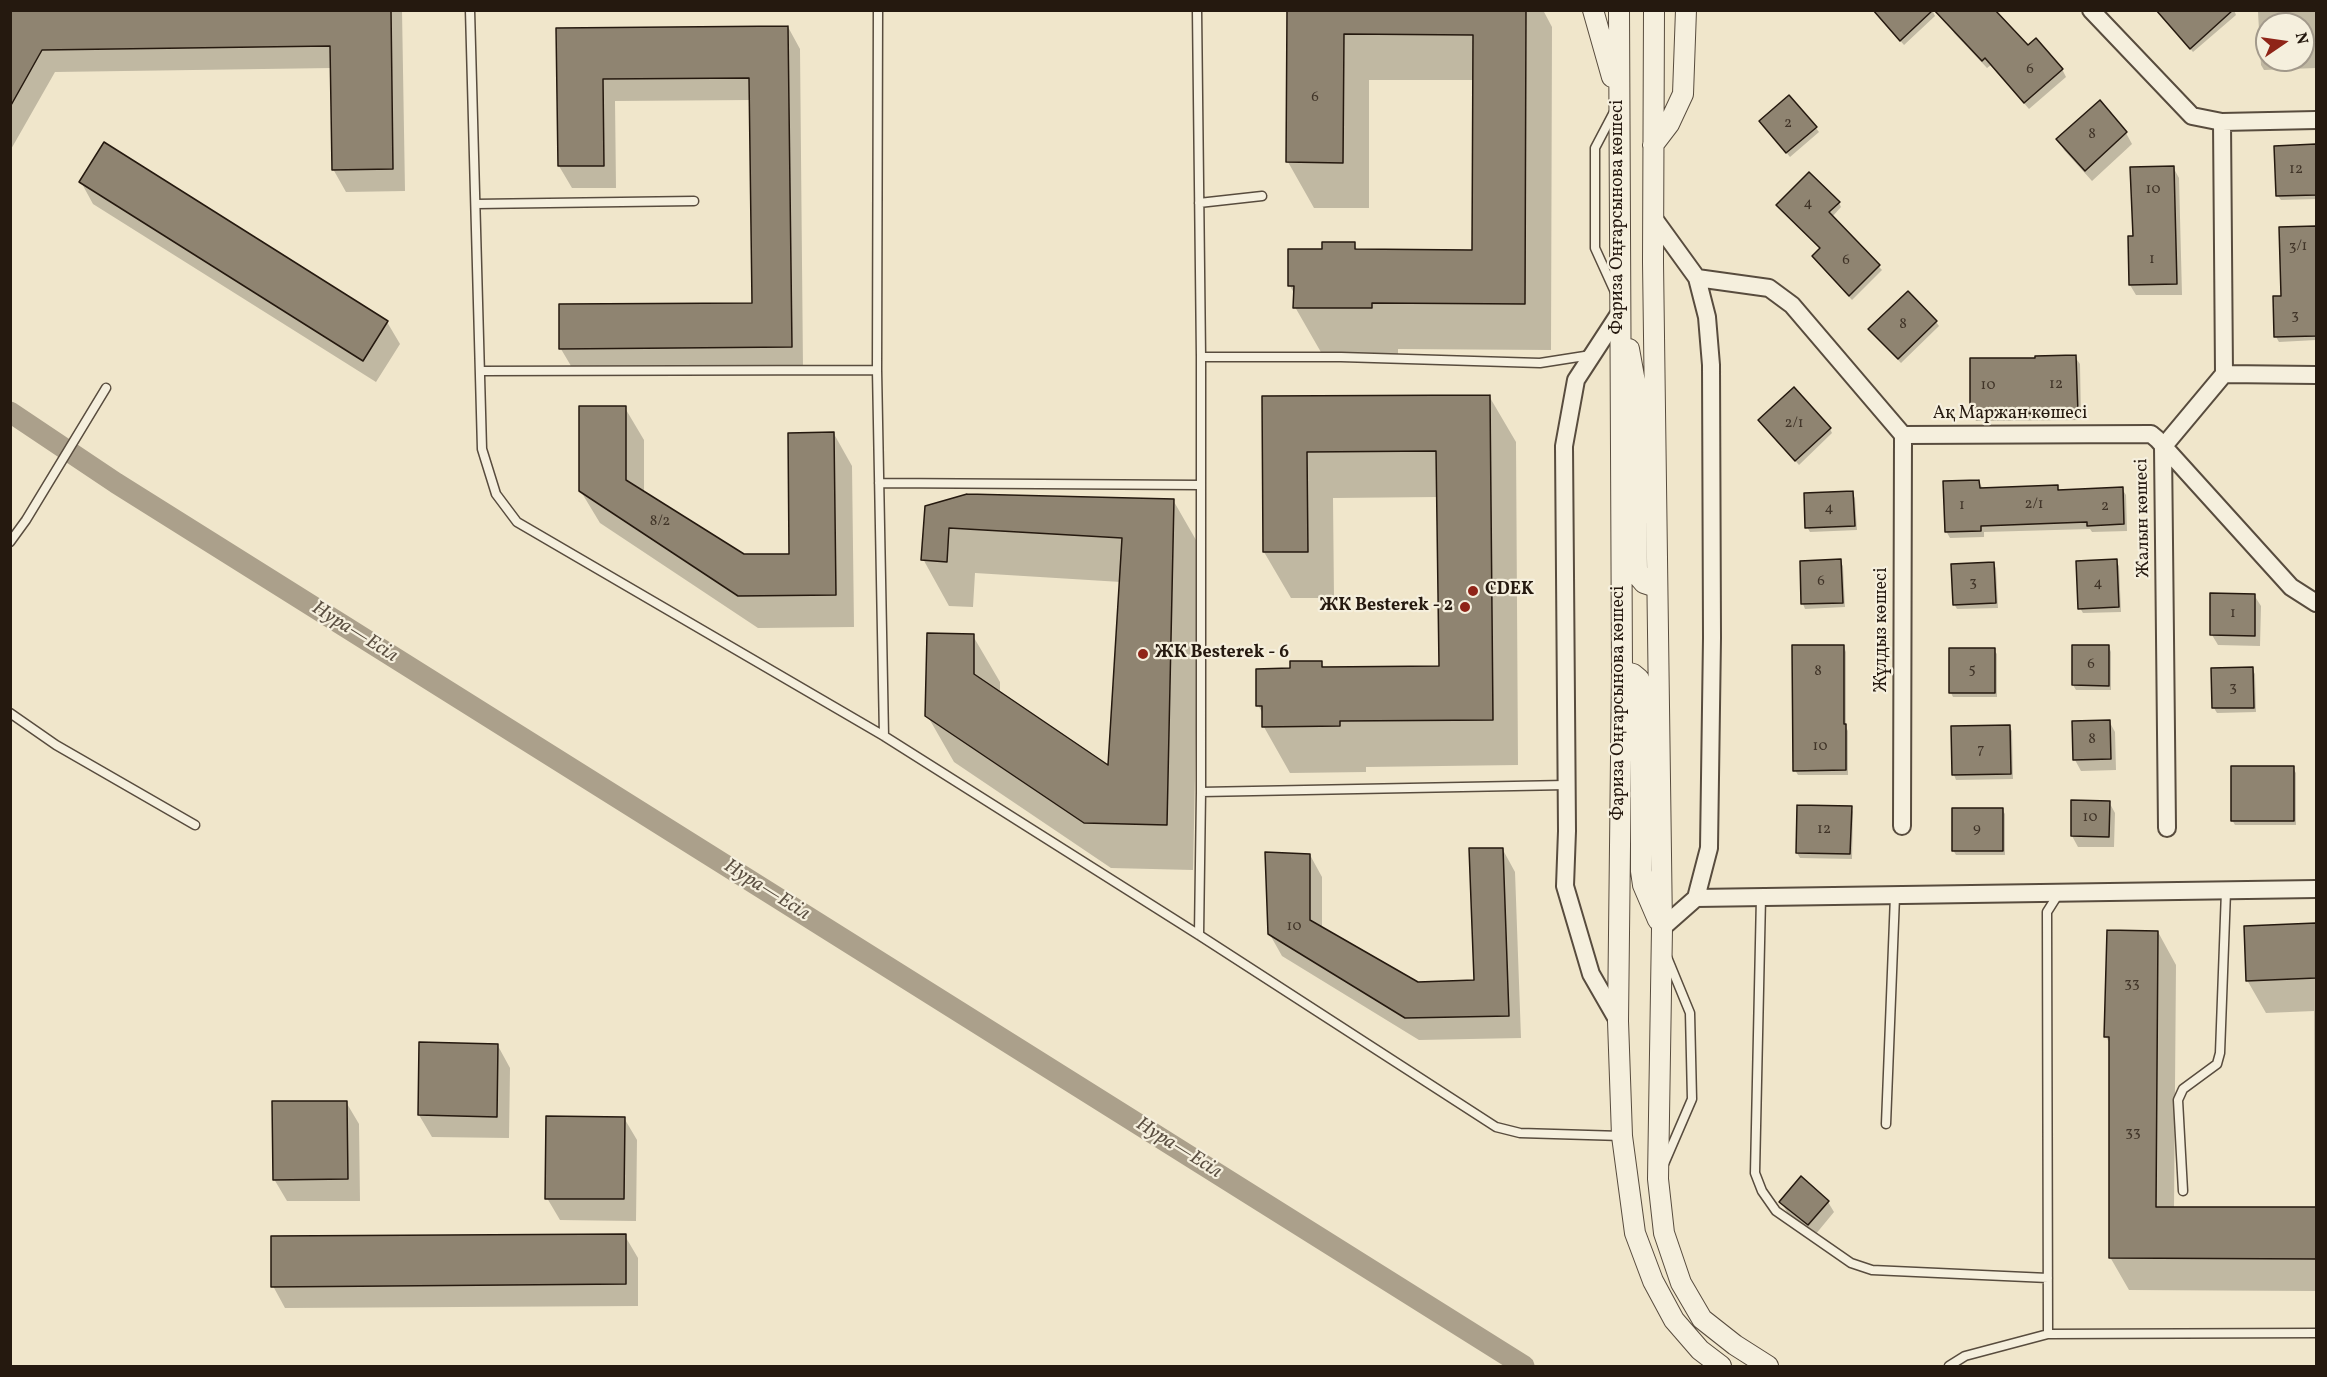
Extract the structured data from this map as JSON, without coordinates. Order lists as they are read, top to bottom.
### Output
{
  "streets": {
    "street": [
      "Фариза Оңғарсынова көшесі",
      "Ақ Маржан көшесі",
      "Жалын көшесі",
      "Жұлдыз көшесі"
    ]
  },
  "crossings": [
    ["Ақ Маржан көшесі", "Жалын көшесі"],
    ["Ақ Маржан көшесі", "Жұлдыз көшесі"]
  ],
  "water": ["Нура—Есіл"],
  "places": ["CDEK", "ЖК Besterek - 2", "ЖК Besterek - 6"],
  "house_numbers": [
    "6",
    "6",
    "2",
    "8",
    "12",
    "10",
    "4",
    "3/1",
    "1",
    "6",
    "3",
    "8",
    "12",
    "10",
    "2/1",
    "2/1",
    "1",
    "2",
    "4",
    "8/2",
    "6",
    "3",
    "4",
    "1",
    "6",
    "5",
    "8",
    "3",
    "8",
    "10",
    "7",
    "10",
    "9",
    "12",
    "10",
    "33",
    "33"
  ],
  "north": "right"
}
